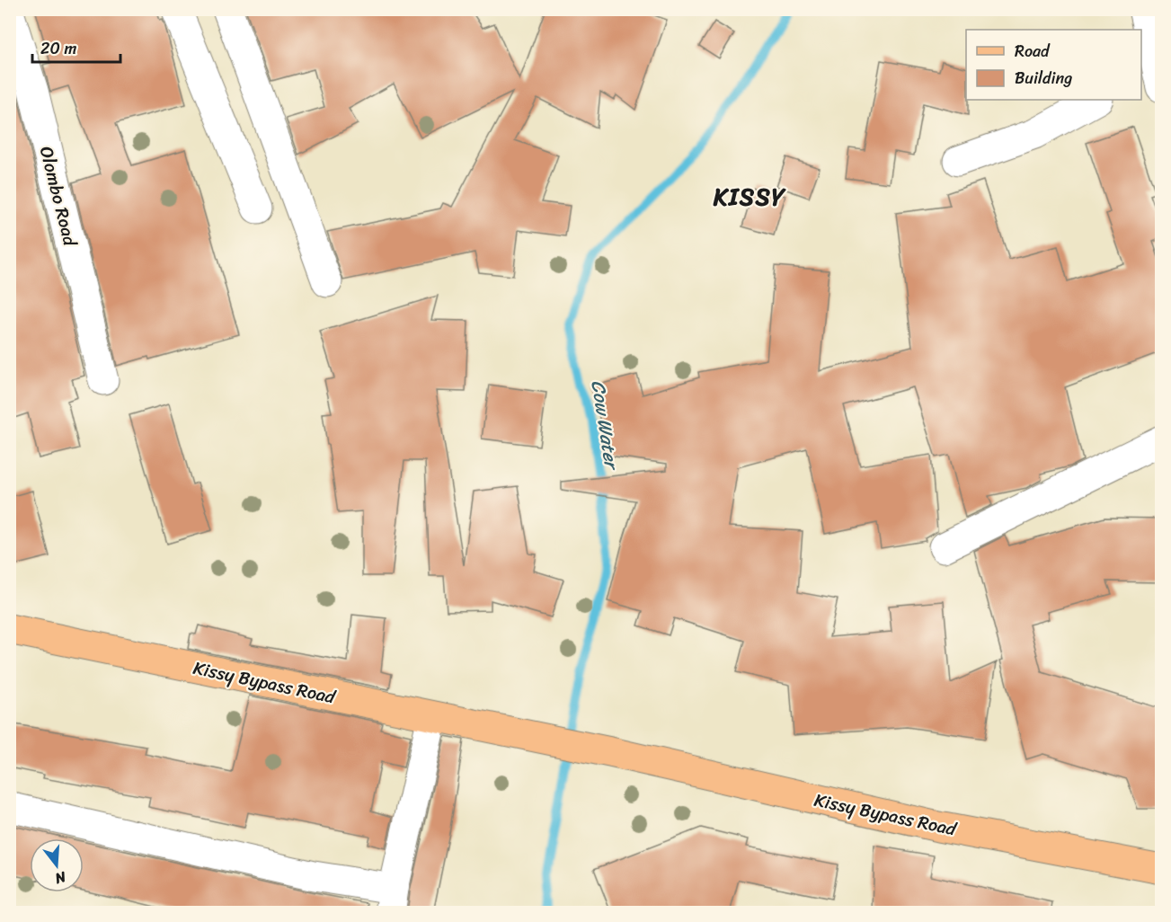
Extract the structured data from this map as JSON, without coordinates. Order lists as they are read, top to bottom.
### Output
{
  "streets": {
    "main road": ["Kissy Bypass Road"],
    "street": ["Olombo Road"]
  },
  "districts": ["KISSY"],
  "water": ["Cow Water"],
  "legend": ["Road", "Building"],
  "scale_bar": "20 m",
  "north": "bottom"
}
